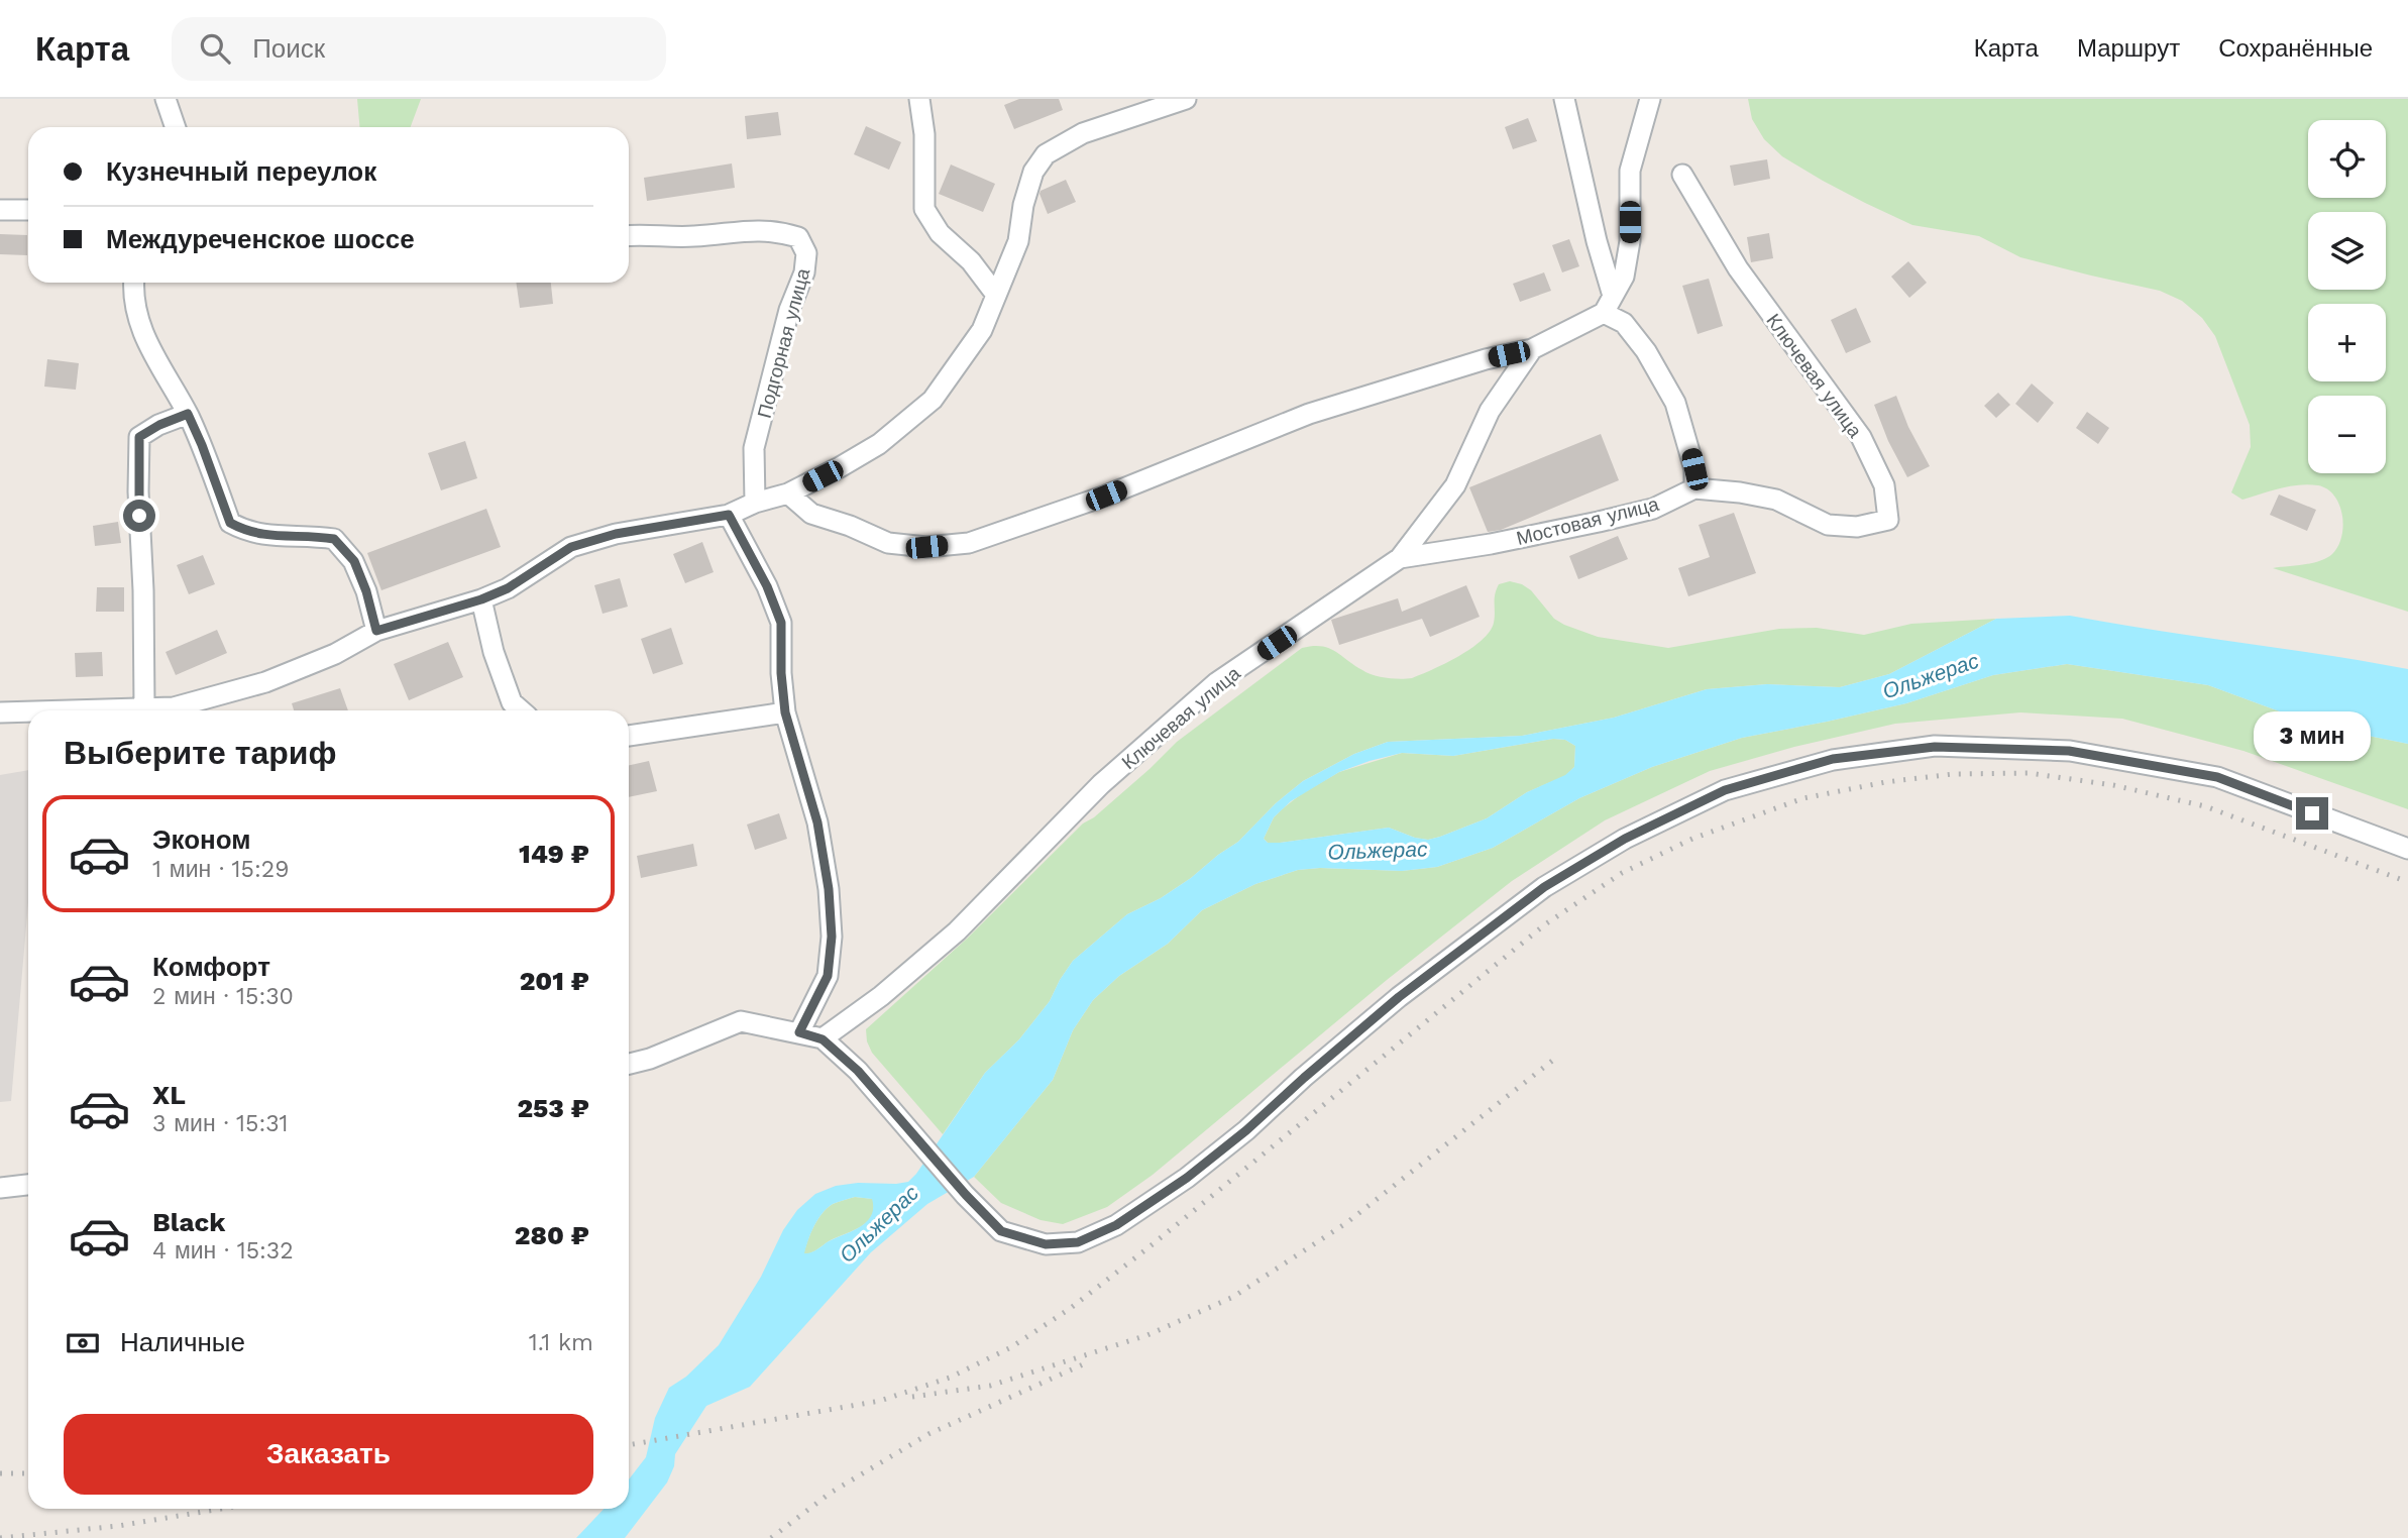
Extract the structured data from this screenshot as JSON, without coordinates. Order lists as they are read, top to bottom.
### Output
{
  "streets": {
    "street": ["Подгорная улица", "Ключевая улица", "Мостовая улица"]
  },
  "crossings": [
    ["Ключевая улица", "Мостовая улица"]
  ],
  "water": ["Ольжерас"],
  "page": {
    "header": "Карта",
    "search": "Поиск",
    "nav": ["Карта", "Маршрут", "Сохранённые"],
    "map_buttons": ["+", "−"],
    "banner": ["Кузнечный переулок", "Междуреченское шоссе"],
    "heading": "Выберите тариф",
    "bubble": "3 мин",
    "list": [
      {
        "name": "Эконом",
        "note": "1 мин · 15:29",
        "value": "149 ₽"
      },
      {
        "name": "Комфорт",
        "note": "2 мин · 15:30",
        "value": "201 ₽"
      },
      {
        "name": "XL",
        "note": "3 мин · 15:31",
        "value": "253 ₽"
      },
      {
        "name": "Black",
        "note": "4 мин · 15:32",
        "value": "280 ₽"
      }
    ],
    "pay": ["Наличные", "1.1 km"],
    "buttons": "Заказать"
  }
}
